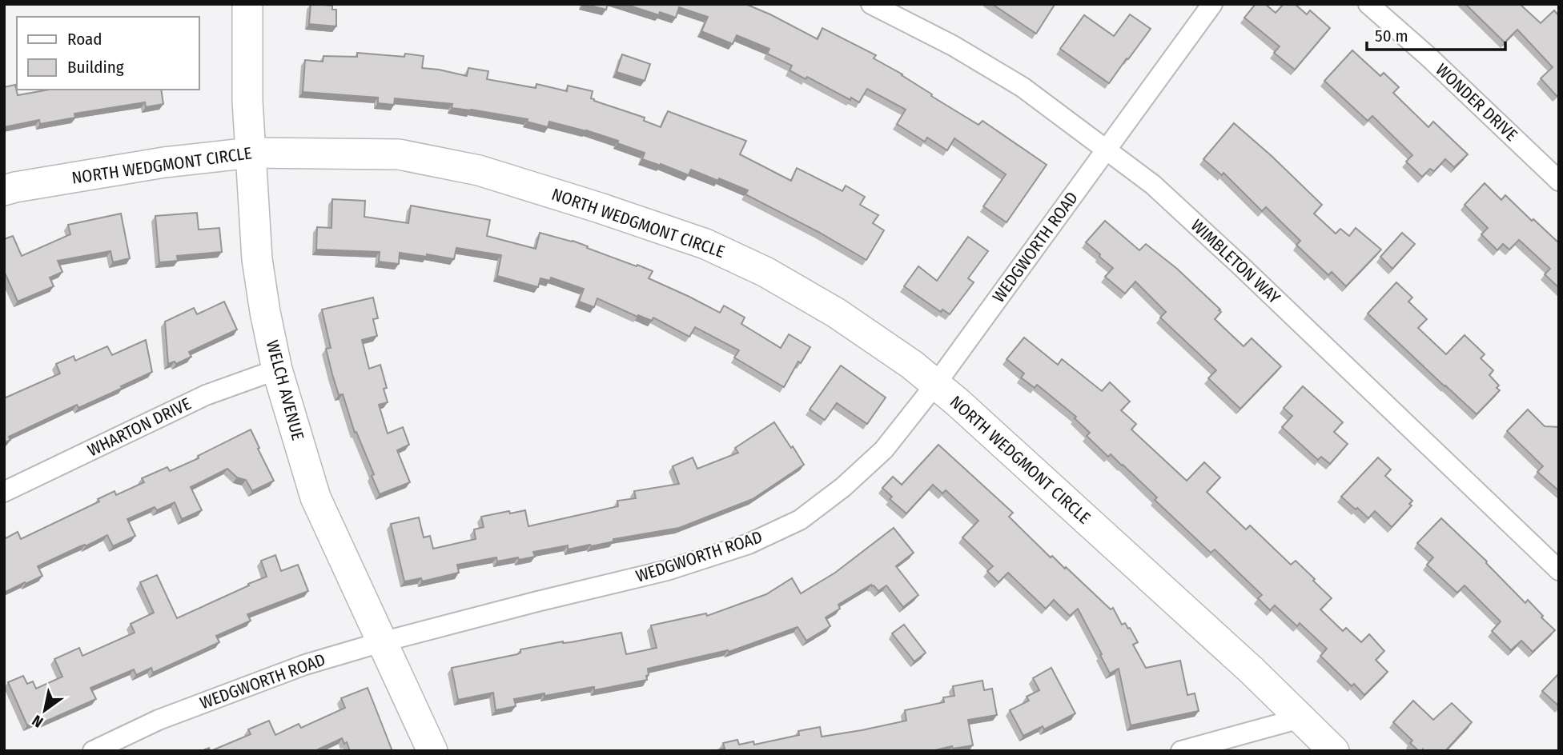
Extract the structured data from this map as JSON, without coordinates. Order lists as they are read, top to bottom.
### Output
{
  "streets": {
    "street": [
      "WONDER DRIVE",
      "NORTH WEDGMONT CIRCLE",
      "WEDGWORTH ROAD",
      "WIMBLETON WAY",
      "WELCH AVENUE",
      "WHARTON DRIVE"
    ]
  },
  "crossings": [
    ["NORTH WEDGMONT CIRCLE", "WEDGWORTH ROAD"],
    ["NORTH WEDGMONT CIRCLE", "WELCH AVENUE"],
    ["WEDGWORTH ROAD", "WIMBLETON WAY"],
    ["WEDGWORTH ROAD", "WELCH AVENUE"],
    ["WELCH AVENUE", "WHARTON DRIVE"]
  ],
  "legend": ["Road", "Building"],
  "scale_bar": "50 m",
  "north": "bottom left"
}
